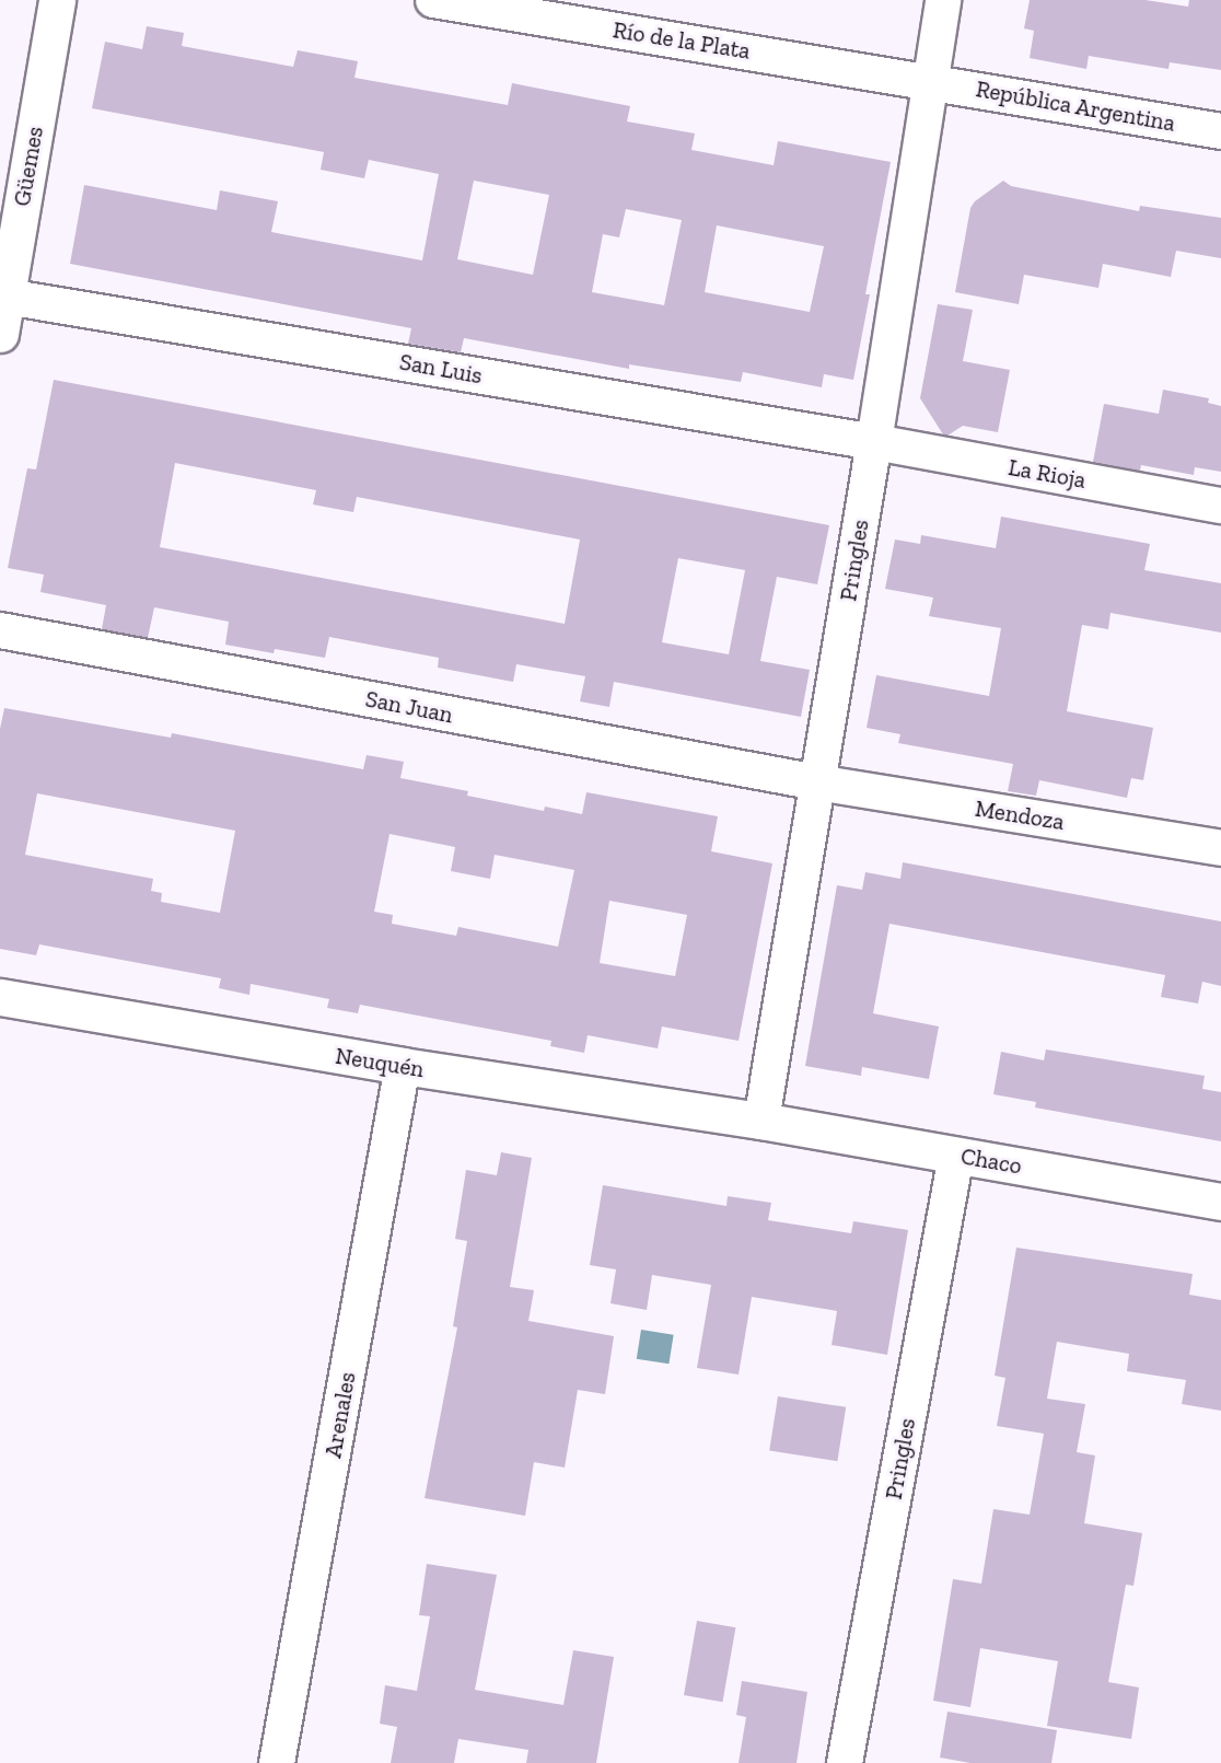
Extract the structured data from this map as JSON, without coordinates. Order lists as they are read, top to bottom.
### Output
{
  "streets": {
    "main road": ["Güemes", "Neuquén", "Chaco"],
    "street": [
      "Río de la Plata",
      "República Argentina",
      "San Luis",
      "La Rioja",
      "Pringles",
      "San Juan",
      "Mendoza",
      "Arenales"
    ]
  },
  "crossings": [
    ["Río de la Plata", "República Argentina"],
    ["Río de la Plata", "Pringles"],
    ["República Argentina", "Pringles"],
    ["Güemes", "San Luis"],
    ["San Luis", "La Rioja"],
    ["San Luis", "Pringles"],
    ["La Rioja", "Pringles"],
    ["Pringles", "San Juan"],
    ["Pringles", "Mendoza"],
    ["Pringles", "Neuquén"],
    ["Pringles", "Chaco"],
    ["San Juan", "Mendoza"],
    ["Neuquén", "Chaco"],
    ["Neuquén", "Arenales"]
  ]
}
